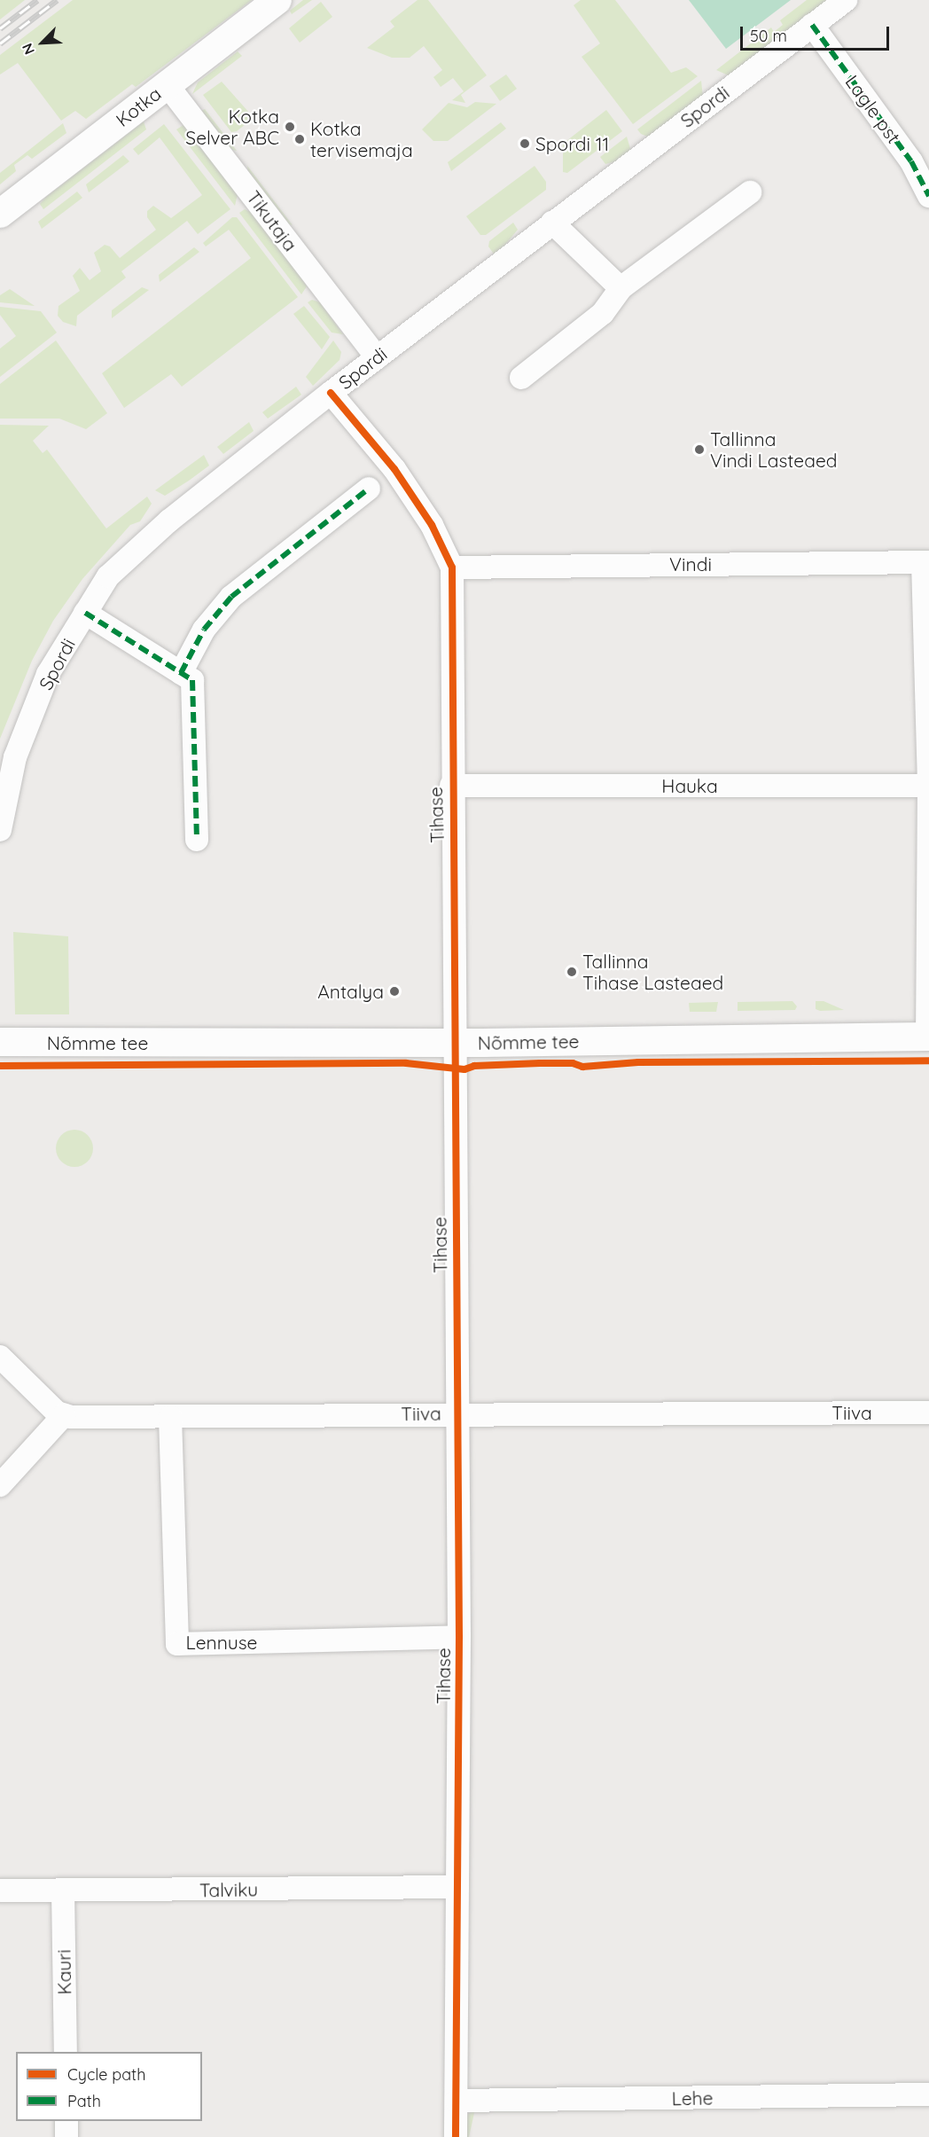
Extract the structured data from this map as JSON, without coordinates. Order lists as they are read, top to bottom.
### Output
{
  "streets": {
    "street": [
      "Kotka",
      "Spordi",
      "Lagle pst",
      "Tikutaja",
      "Vindi",
      "Hauka",
      "Tihase",
      "Nõmme tee",
      "Tiiva",
      "Lennuse",
      "Talviku",
      "Kauri",
      "Lehe"
    ]
  },
  "crossings": [
    ["Kotka", "Tikutaja"],
    ["Spordi", "Lagle pst"],
    ["Spordi", "Tikutaja"],
    ["Spordi", "Tihase"],
    ["Vindi", "Tihase"],
    ["Hauka", "Tihase"],
    ["Tihase", "Nõmme tee"],
    ["Tihase", "Tiiva"],
    ["Tihase", "Lennuse"],
    ["Tihase", "Talviku"],
    ["Tihase", "Lehe"],
    ["Tiiva", "Lennuse"],
    ["Talviku", "Kauri"]
  ],
  "places": [
    "Kotka Selver ABC",
    "Kotka tervisemaja",
    "Spordi 11",
    "Tallinna Vindi Lasteaed",
    "Tallinna Tihase Lasteaed",
    "Antalya"
  ],
  "legend": ["Cycle path", "Path"],
  "scale_bar": "50 m",
  "north": "bottom left"
}
